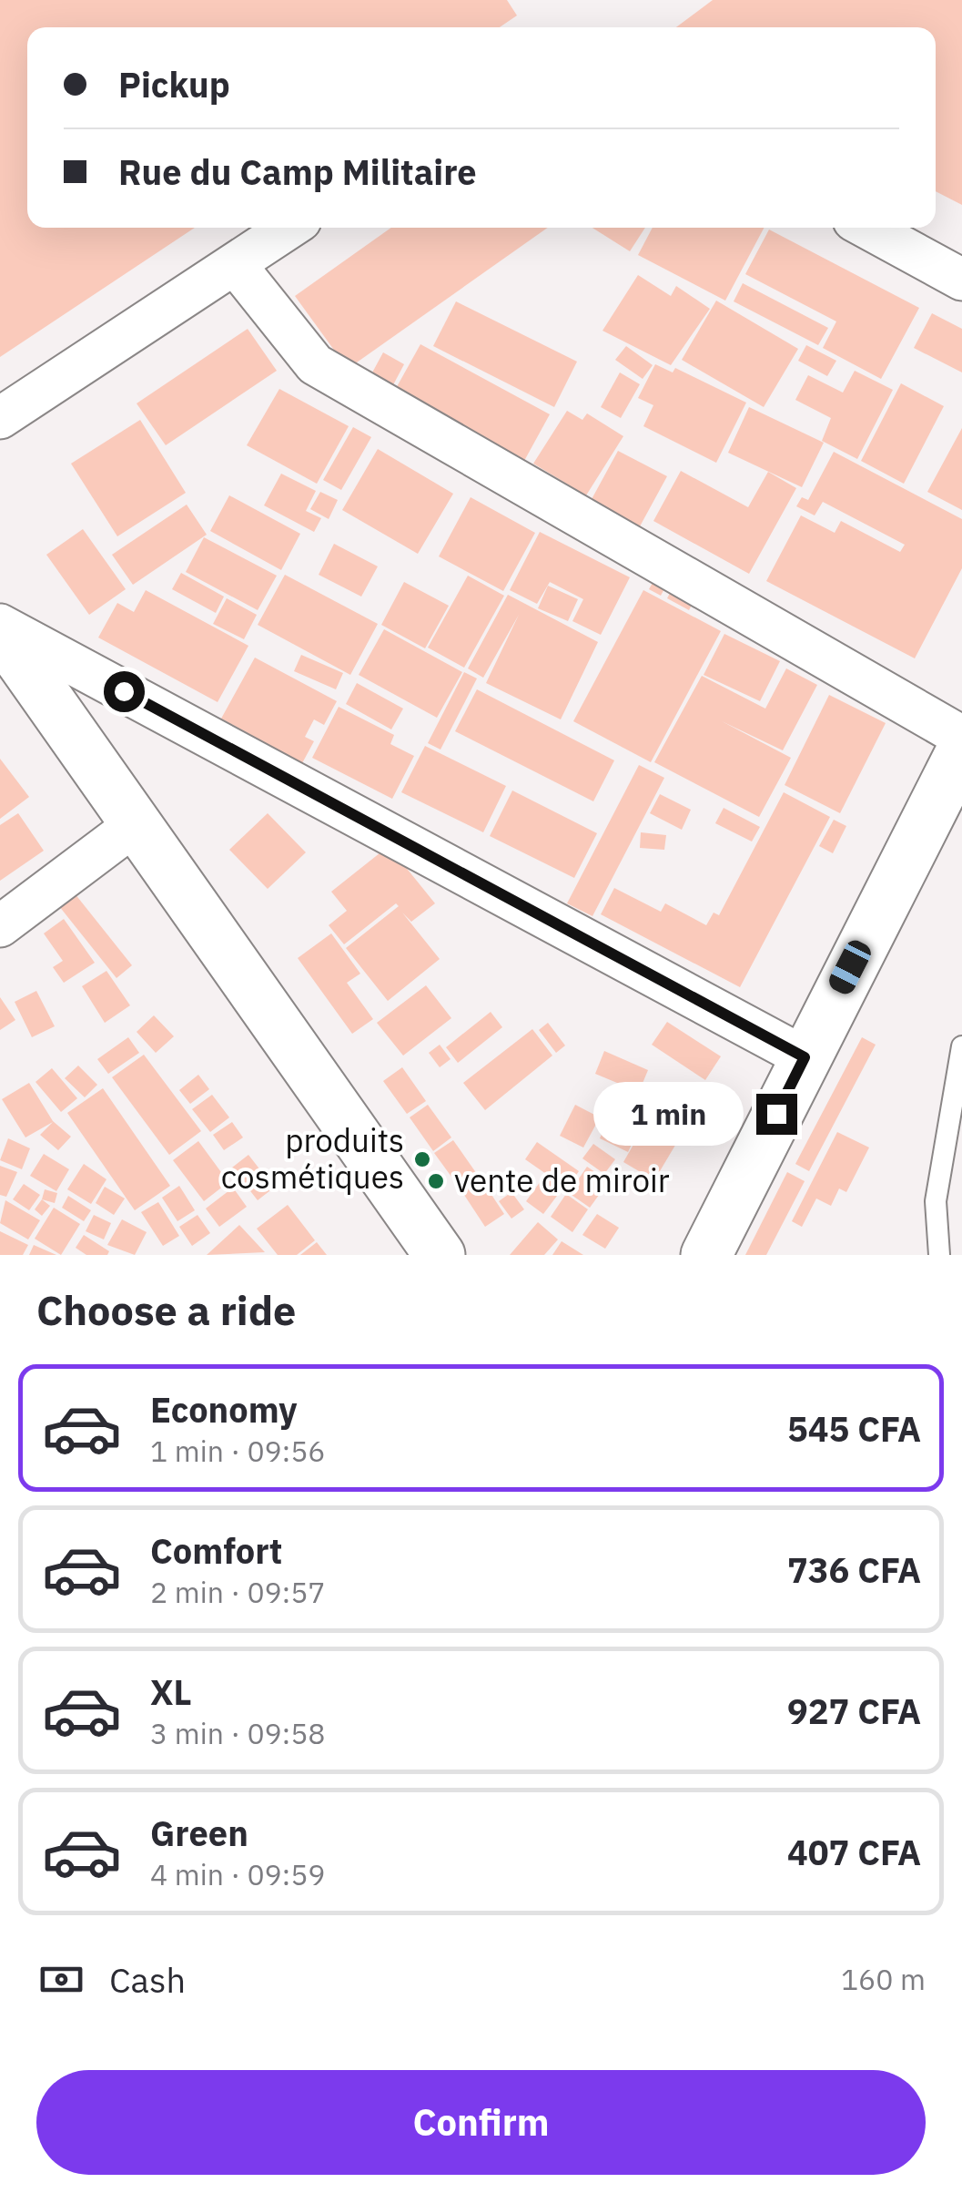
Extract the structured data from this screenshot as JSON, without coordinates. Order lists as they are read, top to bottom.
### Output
{
  "places": ["produits cosmétiques", "vente de miroir"],
  "page": {
    "banner": ["Pickup", "Rue du Camp Militaire"],
    "bubble": "1 min",
    "heading": "Choose a ride",
    "list": [
      {
        "name": "Economy",
        "note": "1 min · 09:56",
        "value": "545 CFA"
      },
      {
        "name": "Comfort",
        "note": "2 min · 09:57",
        "value": "736 CFA"
      },
      {
        "name": "XL",
        "note": "3 min · 09:58",
        "value": "927 CFA"
      },
      {
        "name": "Green",
        "note": "4 min · 09:59",
        "value": "407 CFA"
      }
    ],
    "pay": ["Cash", "160 m"],
    "buttons": "Confirm"
  }
}
